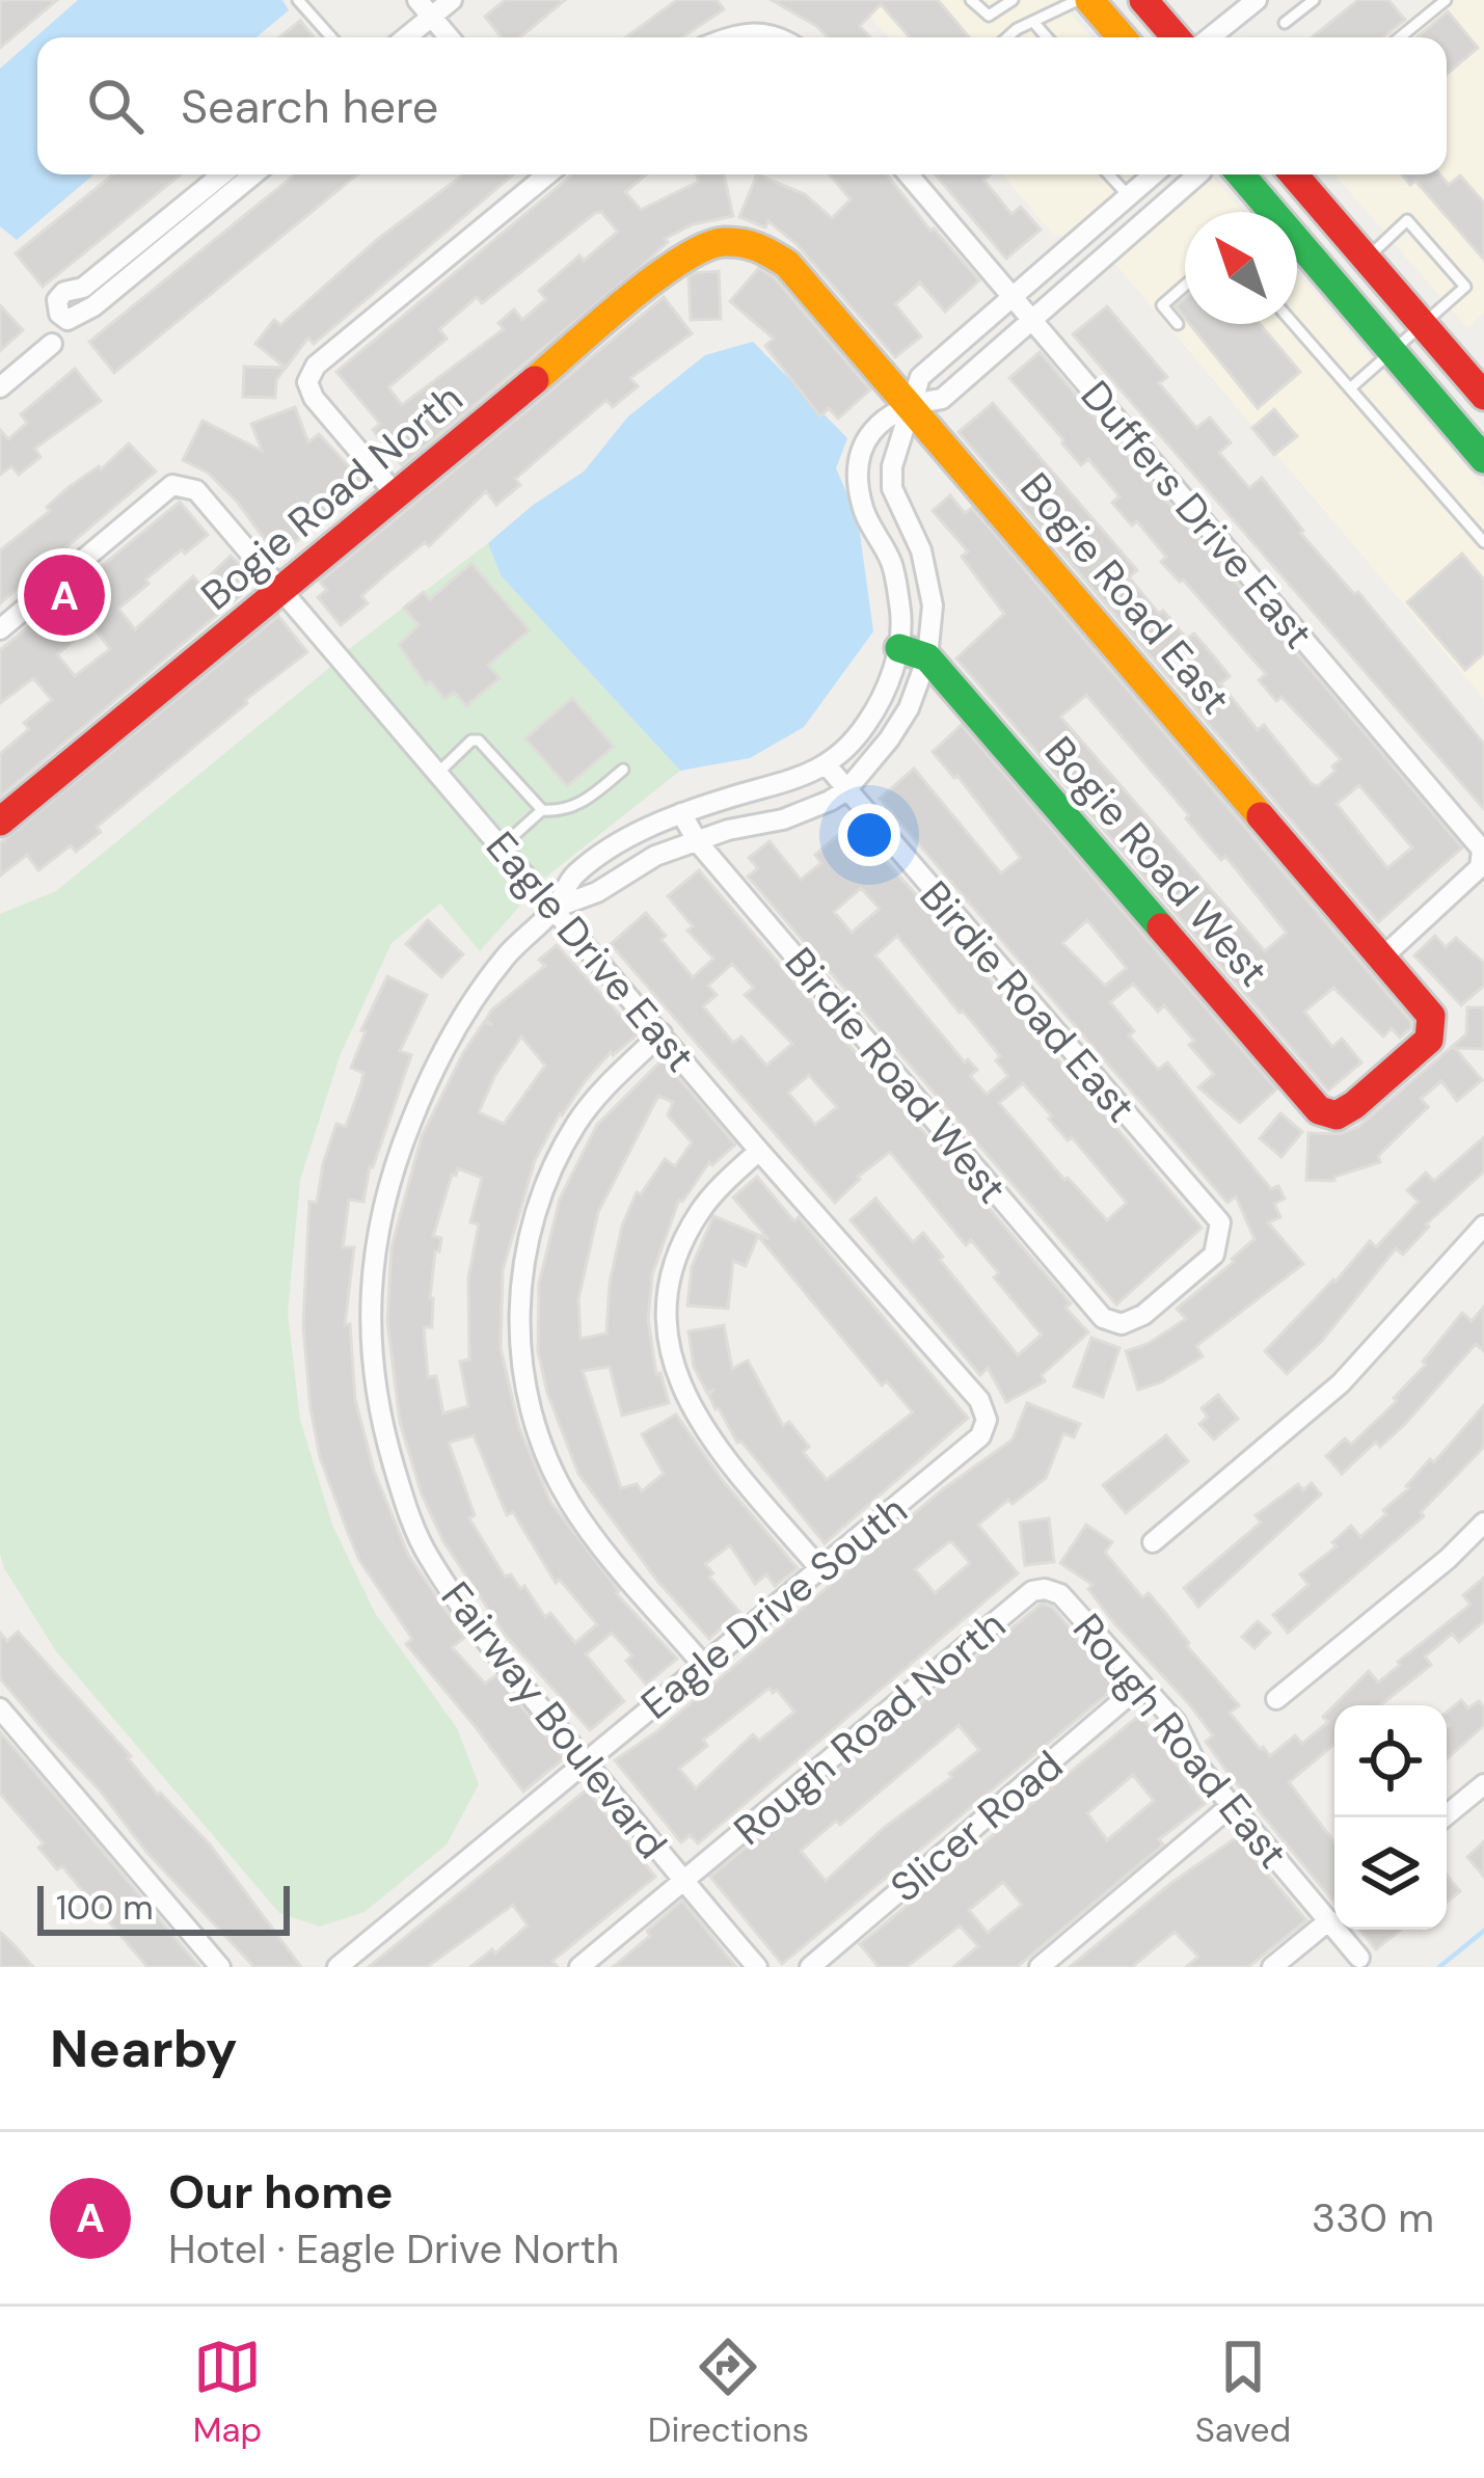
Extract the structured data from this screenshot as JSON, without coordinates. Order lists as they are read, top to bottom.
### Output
{
  "streets": {
    "street": [
      "Bogie Road North",
      "Duffers Drive East",
      "Bogie Road East",
      "Bogie Road West",
      "Eagle Drive East",
      "Birdie Road East",
      "Birdie Road West",
      "Eagle Drive South",
      "Fairway Boulevard",
      "Rough Road North",
      "Rough Road East",
      "Slicer Road"
    ]
  },
  "crossings": [
    ["Bogie Road North", "Bogie Road East"],
    ["Bogie Road North", "Eagle Drive East"],
    ["Duffers Drive East", "Bogie Road East"],
    ["Duffers Drive East", "Fairway Boulevard"],
    ["Bogie Road East", "Bogie Road West"],
    ["Bogie Road East", "Fairway Boulevard"],
    ["Bogie Road West", "Fairway Boulevard"],
    ["Eagle Drive East", "Eagle Drive South"],
    ["Eagle Drive East", "Fairway Boulevard"],
    ["Birdie Road East", "Birdie Road West"],
    ["Birdie Road East", "Fairway Boulevard"],
    ["Birdie Road West", "Fairway Boulevard"],
    ["Eagle Drive South", "Fairway Boulevard"],
    ["Fairway Boulevard", "Rough Road North"],
    ["Rough Road North", "Rough Road East"],
    ["Rough Road East", "Slicer Road"]
  ],
  "scale_bar": "100 m",
  "north": "top left",
  "page": {
    "search": "Search here",
    "pins": "A",
    "scale": "100 m",
    "heading": "Nearby",
    "list": [
      {
        "mark": "A",
        "name": "Our home",
        "note": "Hotel · Eagle Drive North",
        "value": "330 m"
      }
    ],
    "nav": ["Map", "Directions", "Saved"]
  }
}
